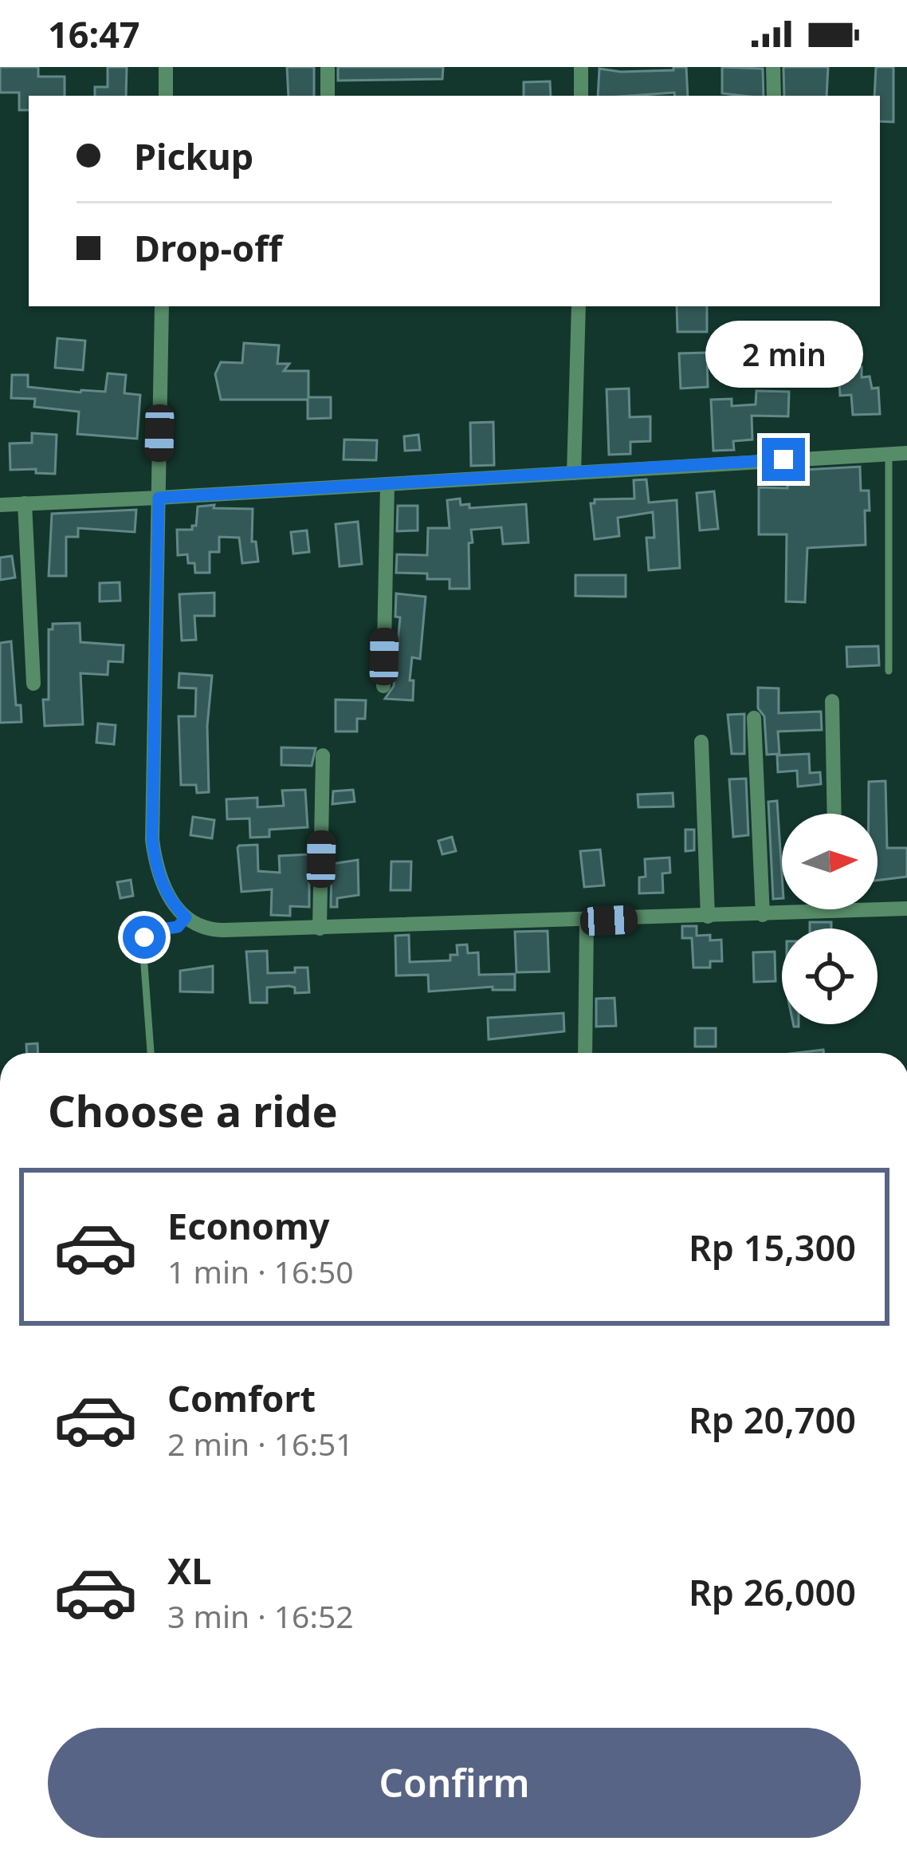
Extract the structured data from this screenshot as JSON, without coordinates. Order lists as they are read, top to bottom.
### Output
{
  "north": "right",
  "page": {
    "status": "16:47",
    "banner": ["Pickup", "Drop-off"],
    "bubble": "2 min",
    "heading": "Choose a ride",
    "list": [
      {
        "name": "Economy",
        "note": "1 min · 16:50",
        "value": "Rp 15,300"
      },
      {
        "name": "Comfort",
        "note": "2 min · 16:51",
        "value": "Rp 20,700"
      },
      {
        "name": "XL",
        "note": "3 min · 16:52",
        "value": "Rp 26,000"
      }
    ],
    "buttons": "Confirm"
  }
}
